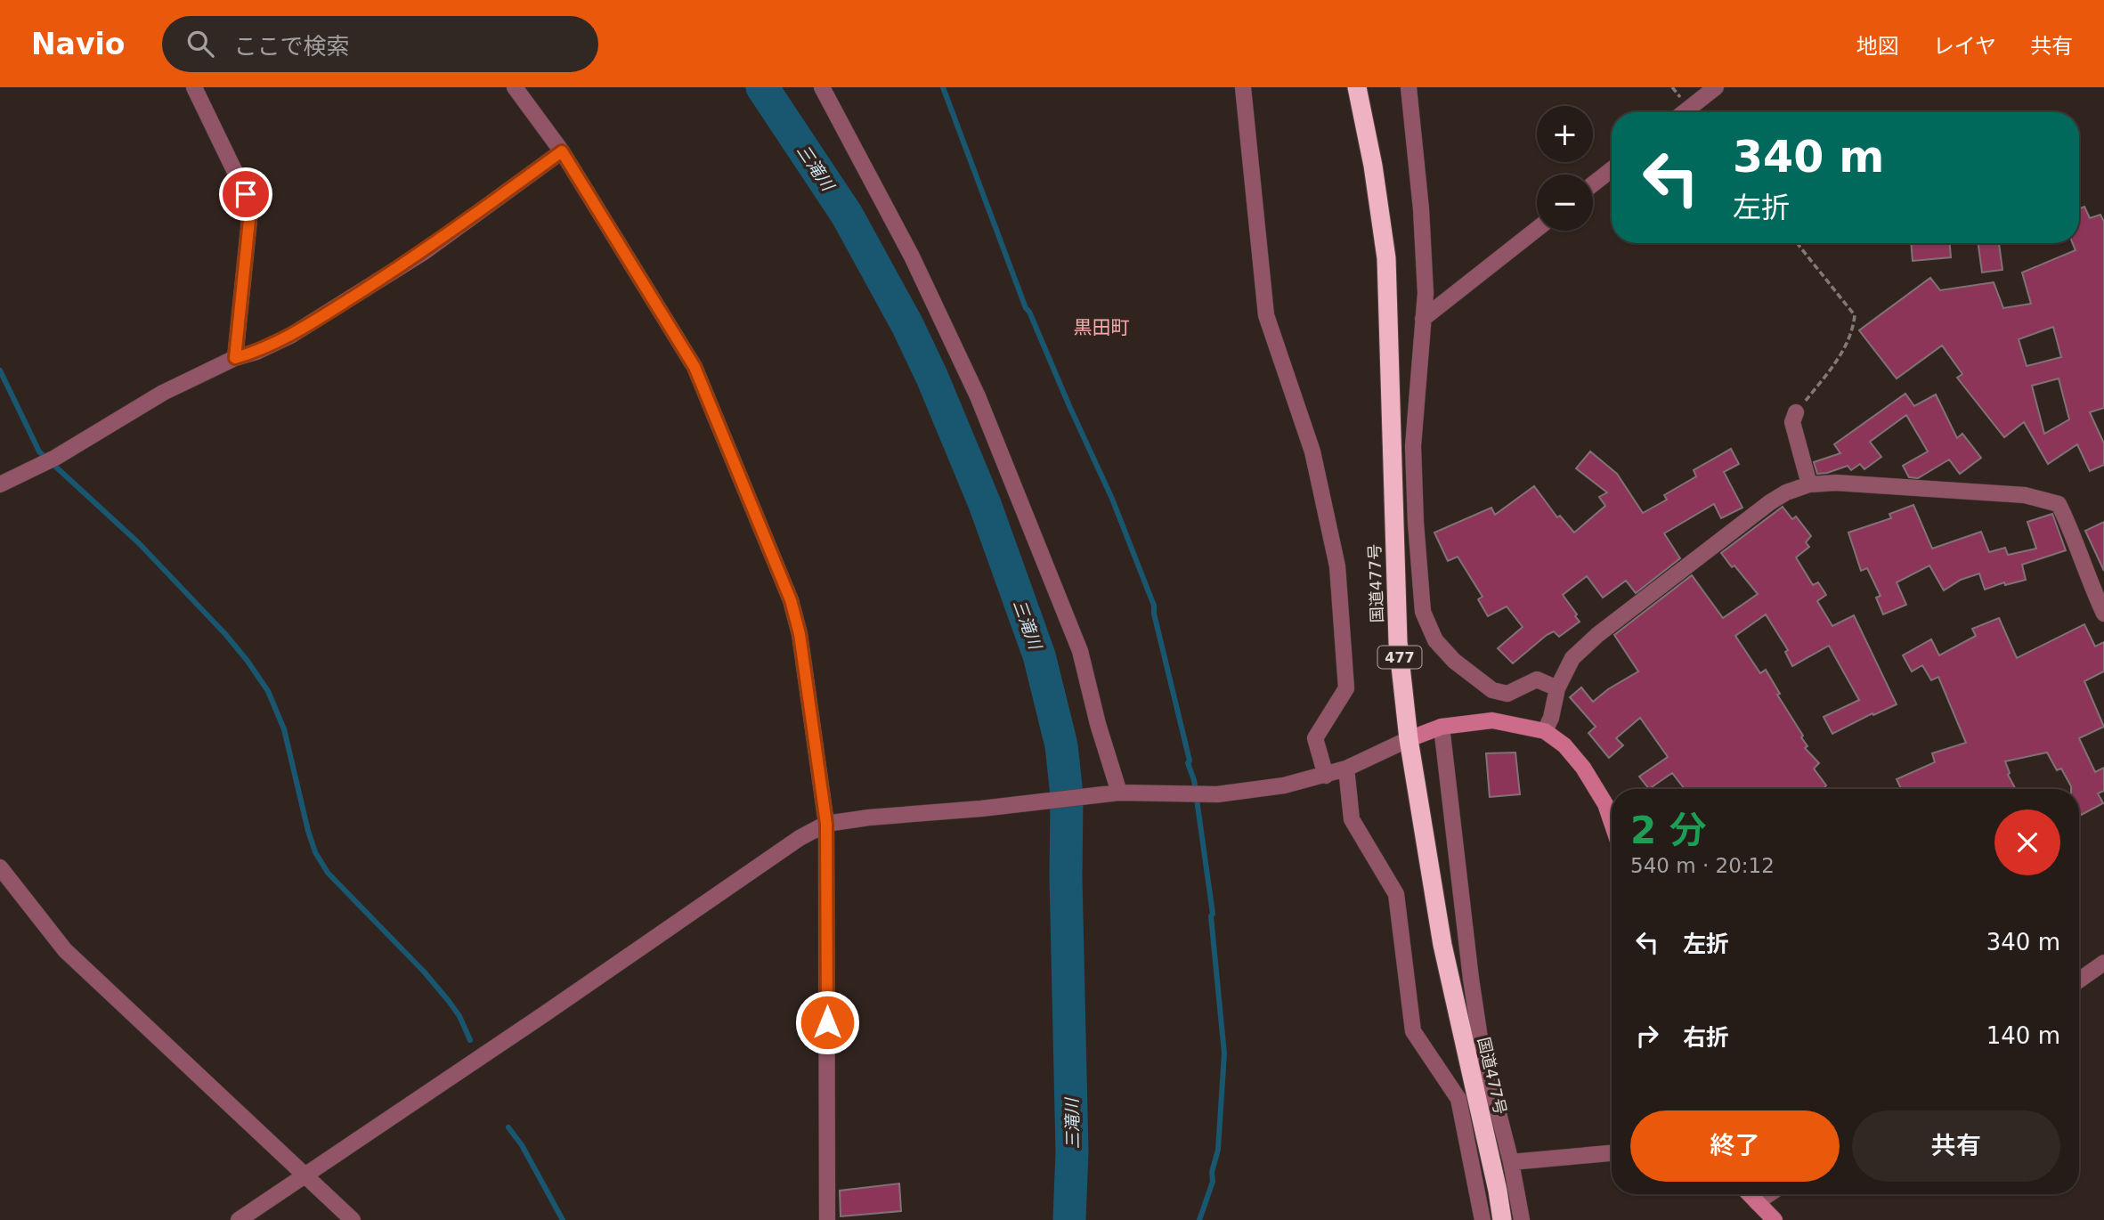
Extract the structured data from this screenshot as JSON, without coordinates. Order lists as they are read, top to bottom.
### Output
{
  "streets": {
    "highway": ["国道477号", "477"]
  },
  "districts": ["黒田町"],
  "water": ["三滝川"],
  "page": {
    "header": "Navio",
    "search": "ここで検索",
    "nav": ["地図", "レイヤ", "共有"],
    "map_buttons": ["+", "−"],
    "turn": ["340 m", "左折"],
    "heading": ["2 分", "540 m · 20:12"],
    "list": [
      {
        "name": "左折",
        "value": "340 m"
      },
      {
        "name": "右折",
        "value": "140 m"
      }
    ],
    "buttons": ["終了", "共有"]
  }
}
